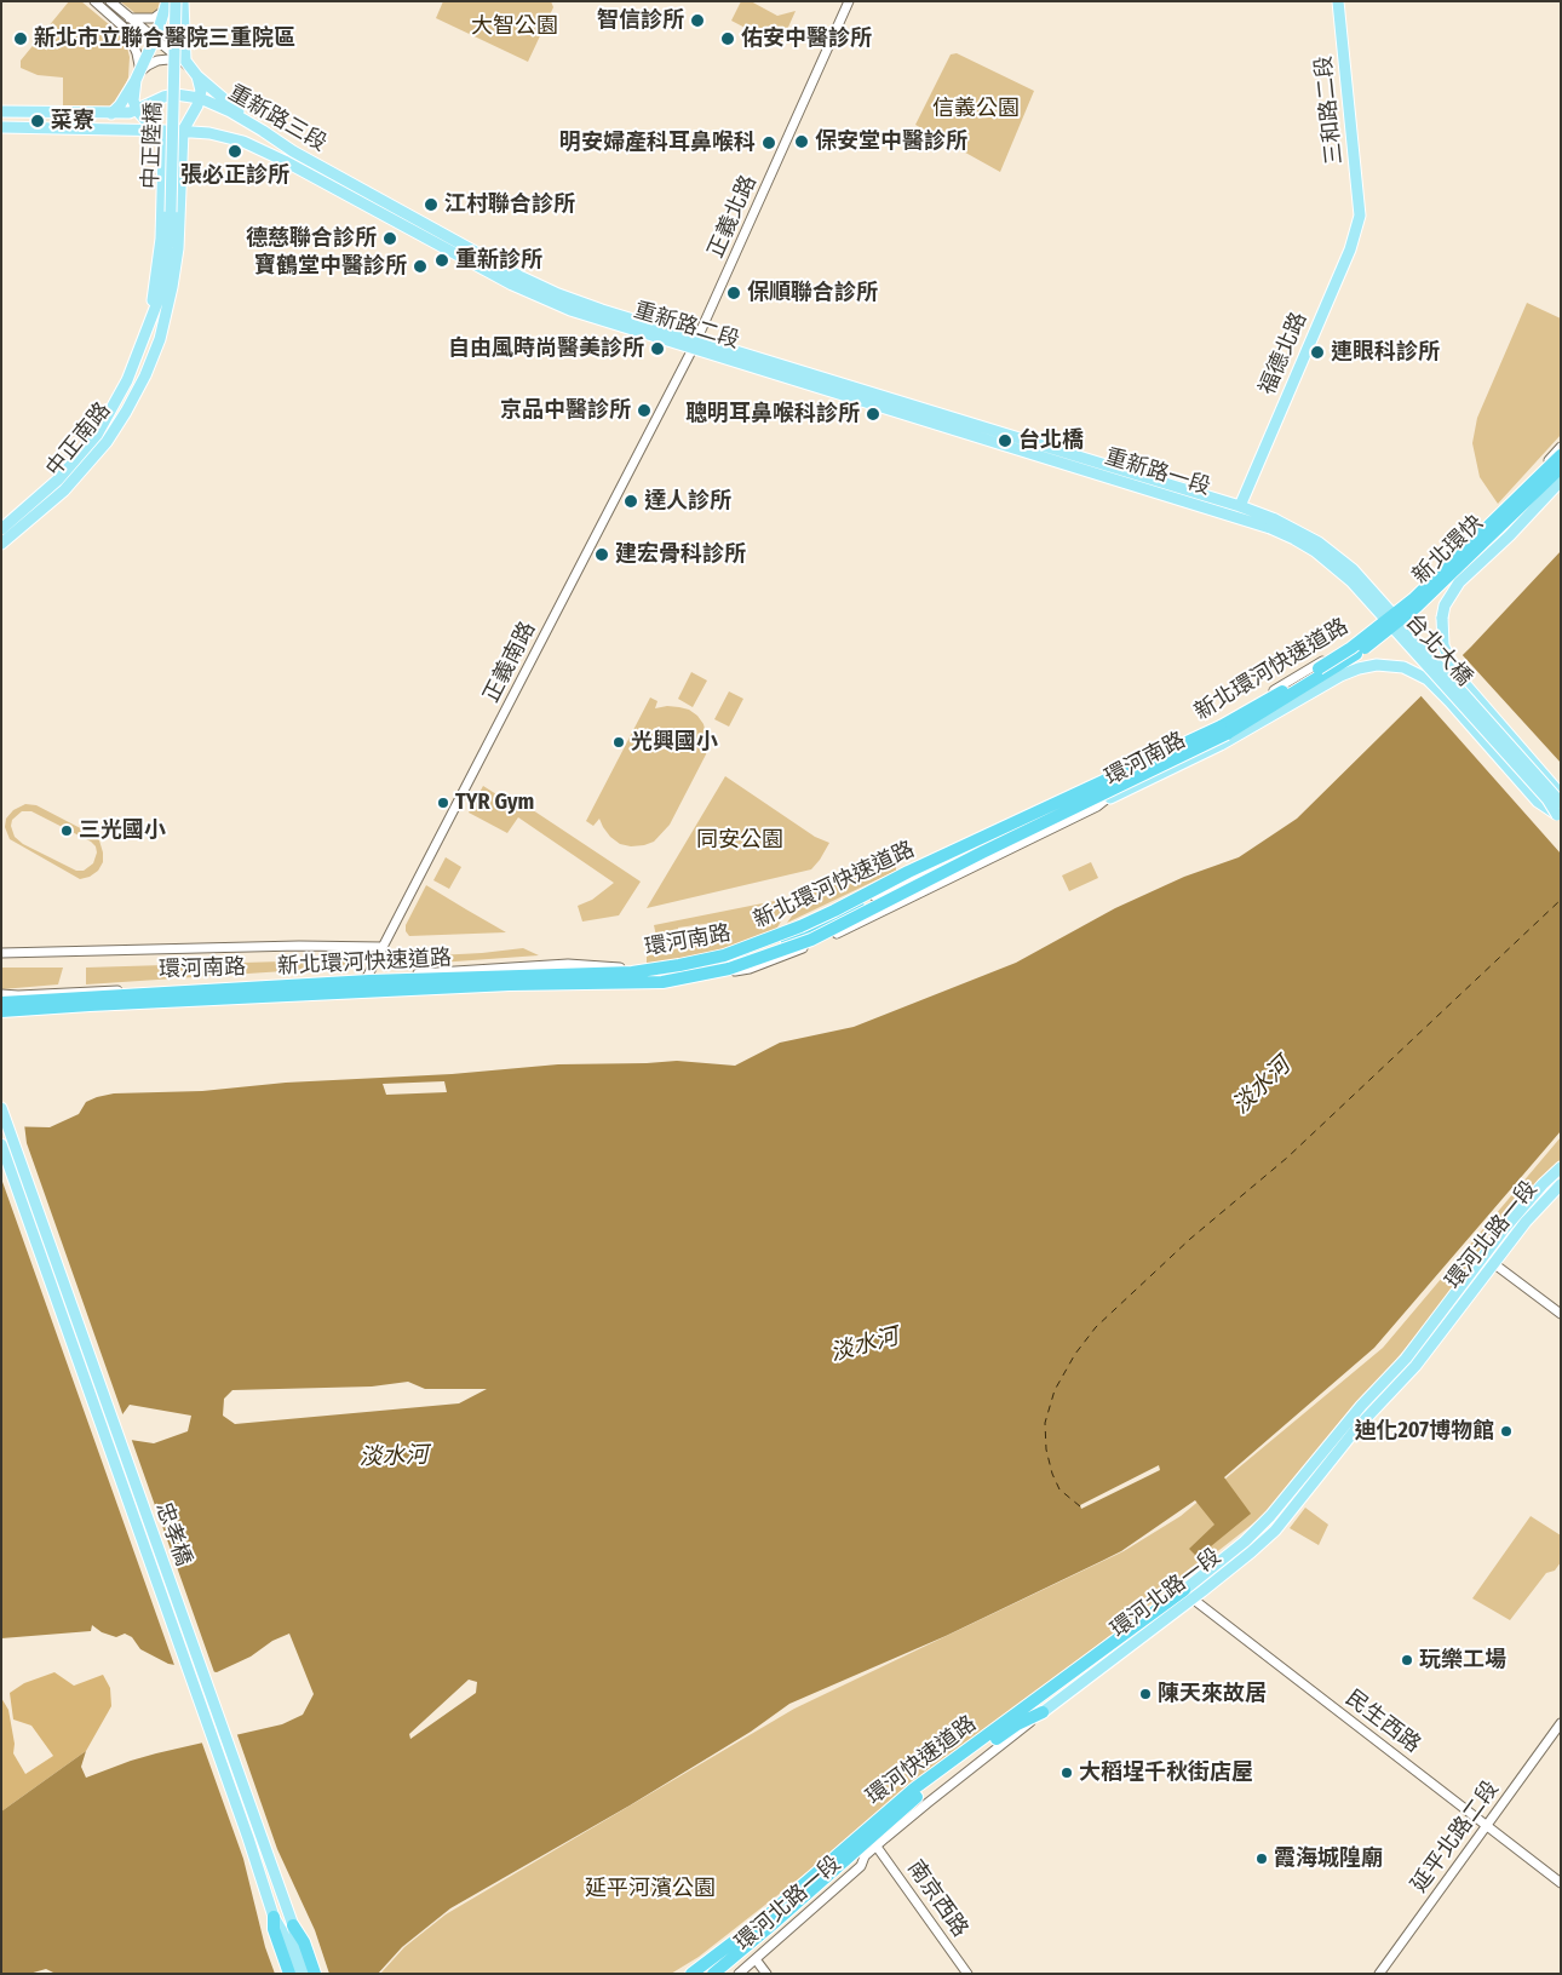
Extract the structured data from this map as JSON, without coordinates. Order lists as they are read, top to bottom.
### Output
{
  "streets": {
    "highway": ["新北環快", "新北環河快速道路", "環河快速道路"],
    "main road": [
      "三和路二段",
      "重新路三段",
      "中正陸橋",
      "重新路二段",
      "福德北路",
      "中正南路",
      "重新路一段",
      "台北大橋",
      "環河北路一段",
      "忠孝橋"
    ],
    "street": [
      "正義北路",
      "正義南路",
      "環河南路",
      "民生西路",
      "延平北路二段",
      "南京西路"
    ]
  },
  "crossings": [
    ["三和路二段", "福德北路"],
    ["重新路三段", "重新路二段"],
    ["重新路三段", "中正南路"],
    ["中正陸橋", "中正南路"],
    ["正義北路", "重新路二段"],
    ["正義北路", "正義南路"],
    ["重新路二段", "重新路一段"],
    ["重新路二段", "正義南路"],
    ["福德北路", "重新路一段"],
    ["重新路一段", "台北大橋"],
    ["新北環快", "新北環河快速道路"],
    ["正義南路", "環河南路"],
    ["新北環河快速道路", "環河南路"],
    ["環河北路一段", "民生西路"],
    ["環河北路一段", "環河快速道路"],
    ["環河北路一段", "南京西路"],
    ["民生西路", "環河快速道路"],
    ["民生西路", "延平北路二段"]
  ],
  "water": ["淡水河"],
  "parks": [
    "大智公園",
    "信義公園",
    "同安公園",
    "延平河濱公園"
  ],
  "places": [
    "智信診所",
    "新北市立聯合醫院三重院區",
    "佑安中醫診所",
    "菜寮",
    "保安堂中醫診所",
    "明安婦產科耳鼻喉科",
    "張必正診所",
    "江村聯合診所",
    "德慈聯合診所",
    "重新診所",
    "寶鶴堂中醫診所",
    "保順聯合診所",
    "自由風時尚醫美診所",
    "連眼科診所",
    "京品中醫診所",
    "聰明耳鼻喉科診所",
    "台北橋",
    "達人診所",
    "建宏骨科診所",
    "光興國小",
    "TYR Gym",
    "三光國小",
    "迪化207博物館",
    "玩樂工場",
    "陳天來故居",
    "大稻埕千秋街店屋",
    "霞海城隍廟"
  ]
}
